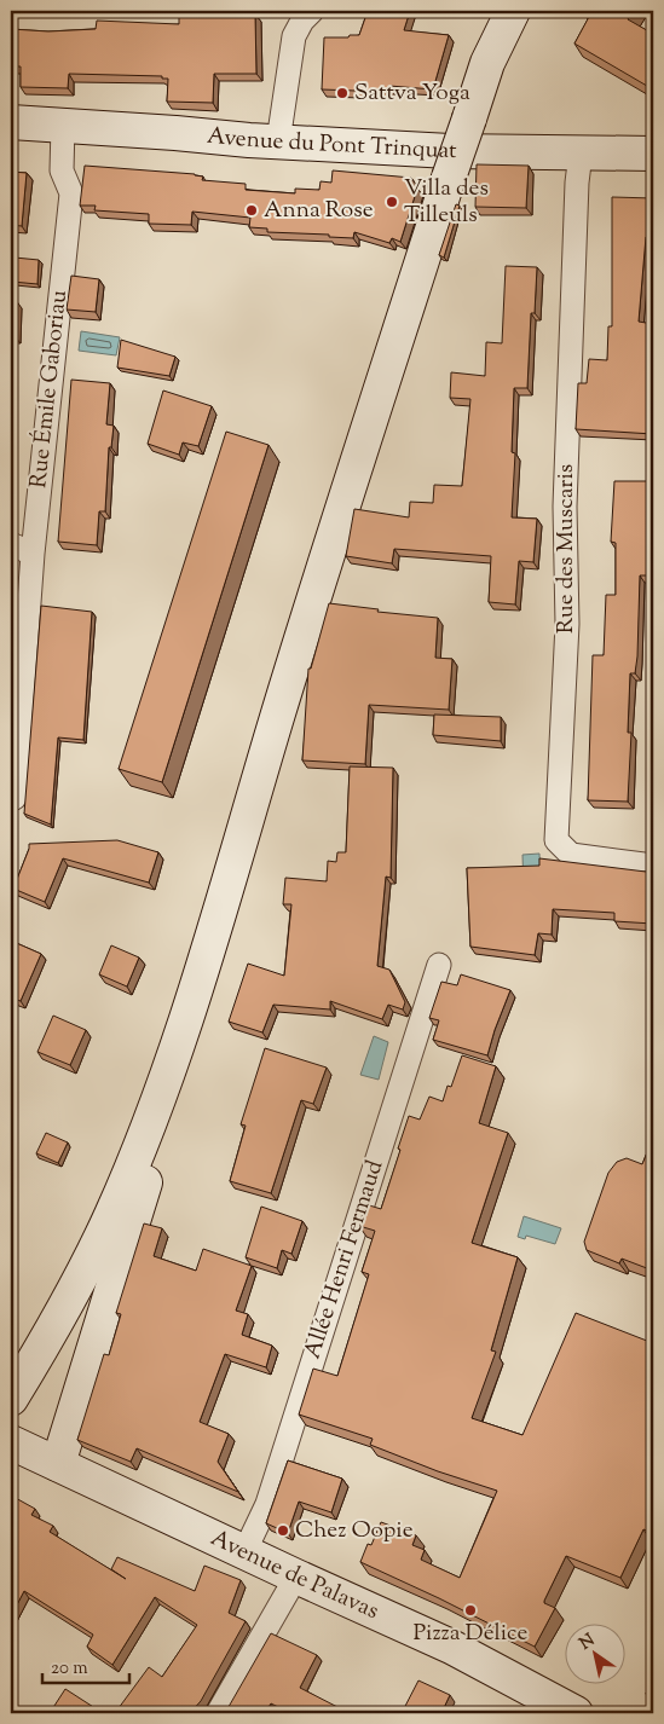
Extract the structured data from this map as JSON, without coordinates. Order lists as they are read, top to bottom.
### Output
{
  "streets": {
    "street": [
      "Avenue du Pont Trinquat",
      "Rue Émile Gaboriau",
      "Rue des Muscaris",
      "Allée Henri Fermaud",
      "Avenue de Palavas"
    ]
  },
  "crossings": [
    ["Avenue du Pont Trinquat", "Rue Émile Gaboriau"],
    ["Avenue du Pont Trinquat", "Rue des Muscaris"],
    ["Allée Henri Fermaud", "Avenue de Palavas"]
  ],
  "places": [
    "Sattva Yoga",
    "Villa des Tilleuls",
    "Anna Rose",
    "Chez Oopie",
    "Pizza Délice"
  ],
  "scale_bar": "20 m",
  "north": "top left"
}
